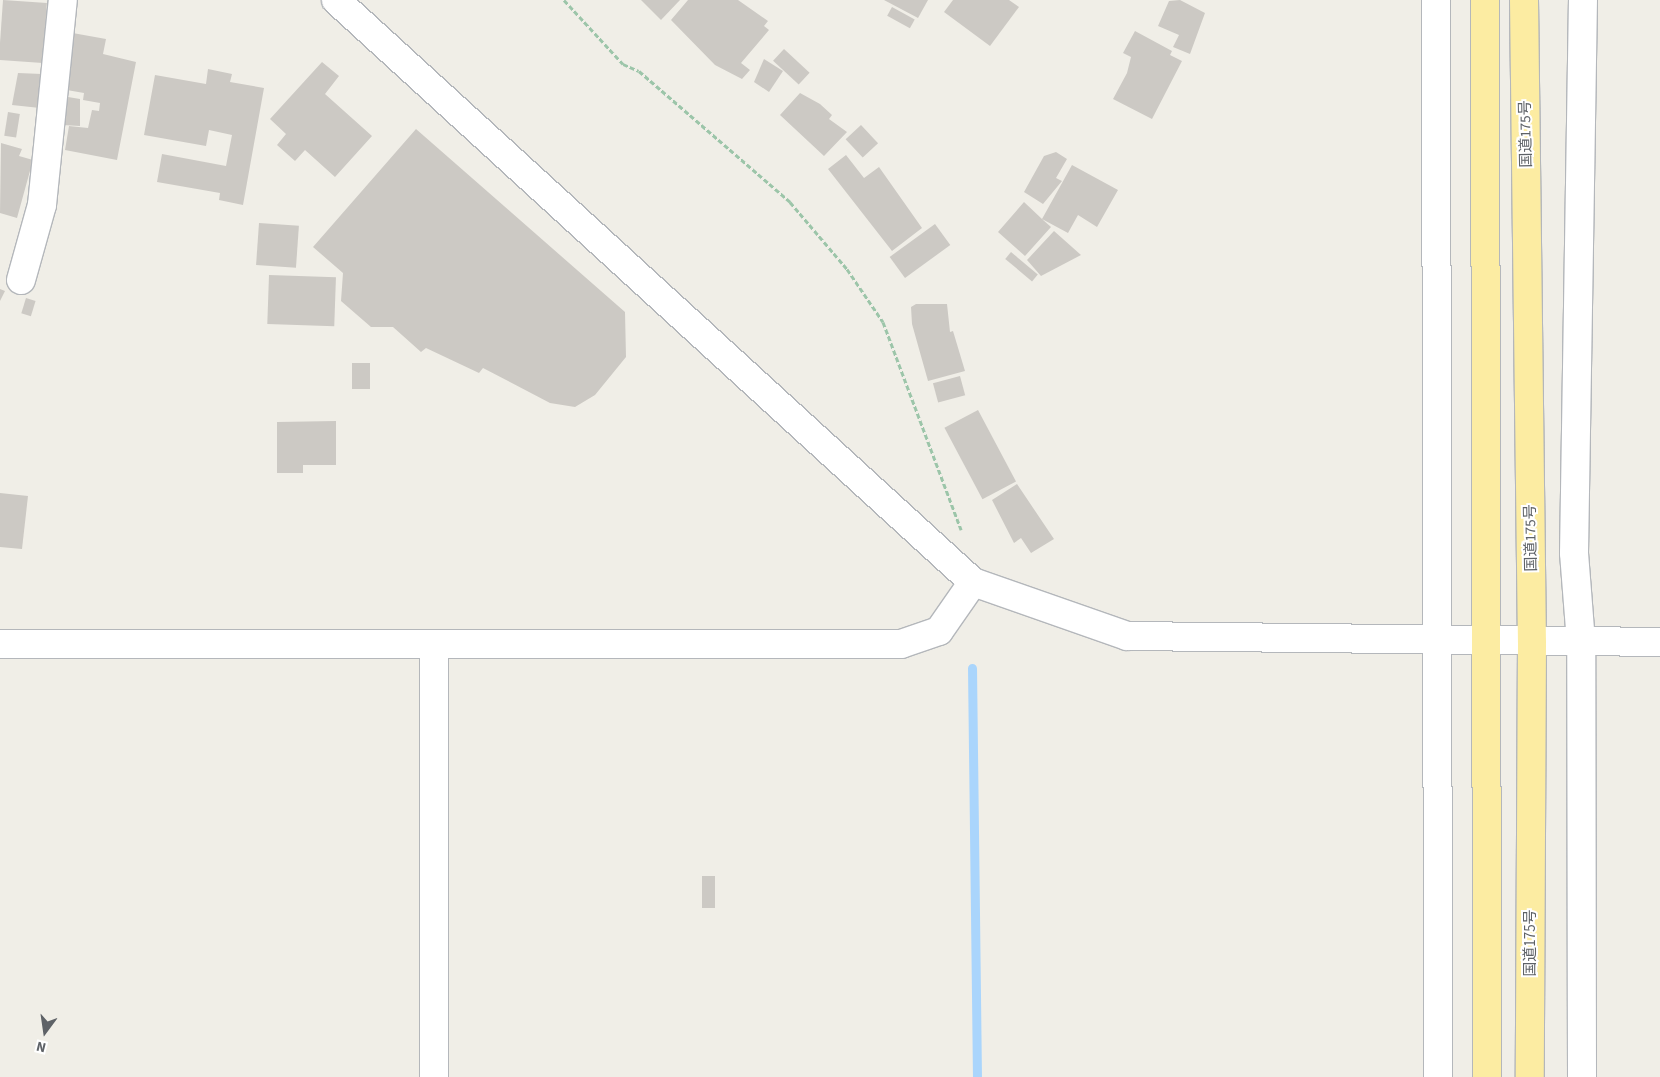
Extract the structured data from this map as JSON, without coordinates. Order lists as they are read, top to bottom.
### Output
{
  "streets": {
    "highway": ["国道175号"]
  },
  "north": "bottom"
}
